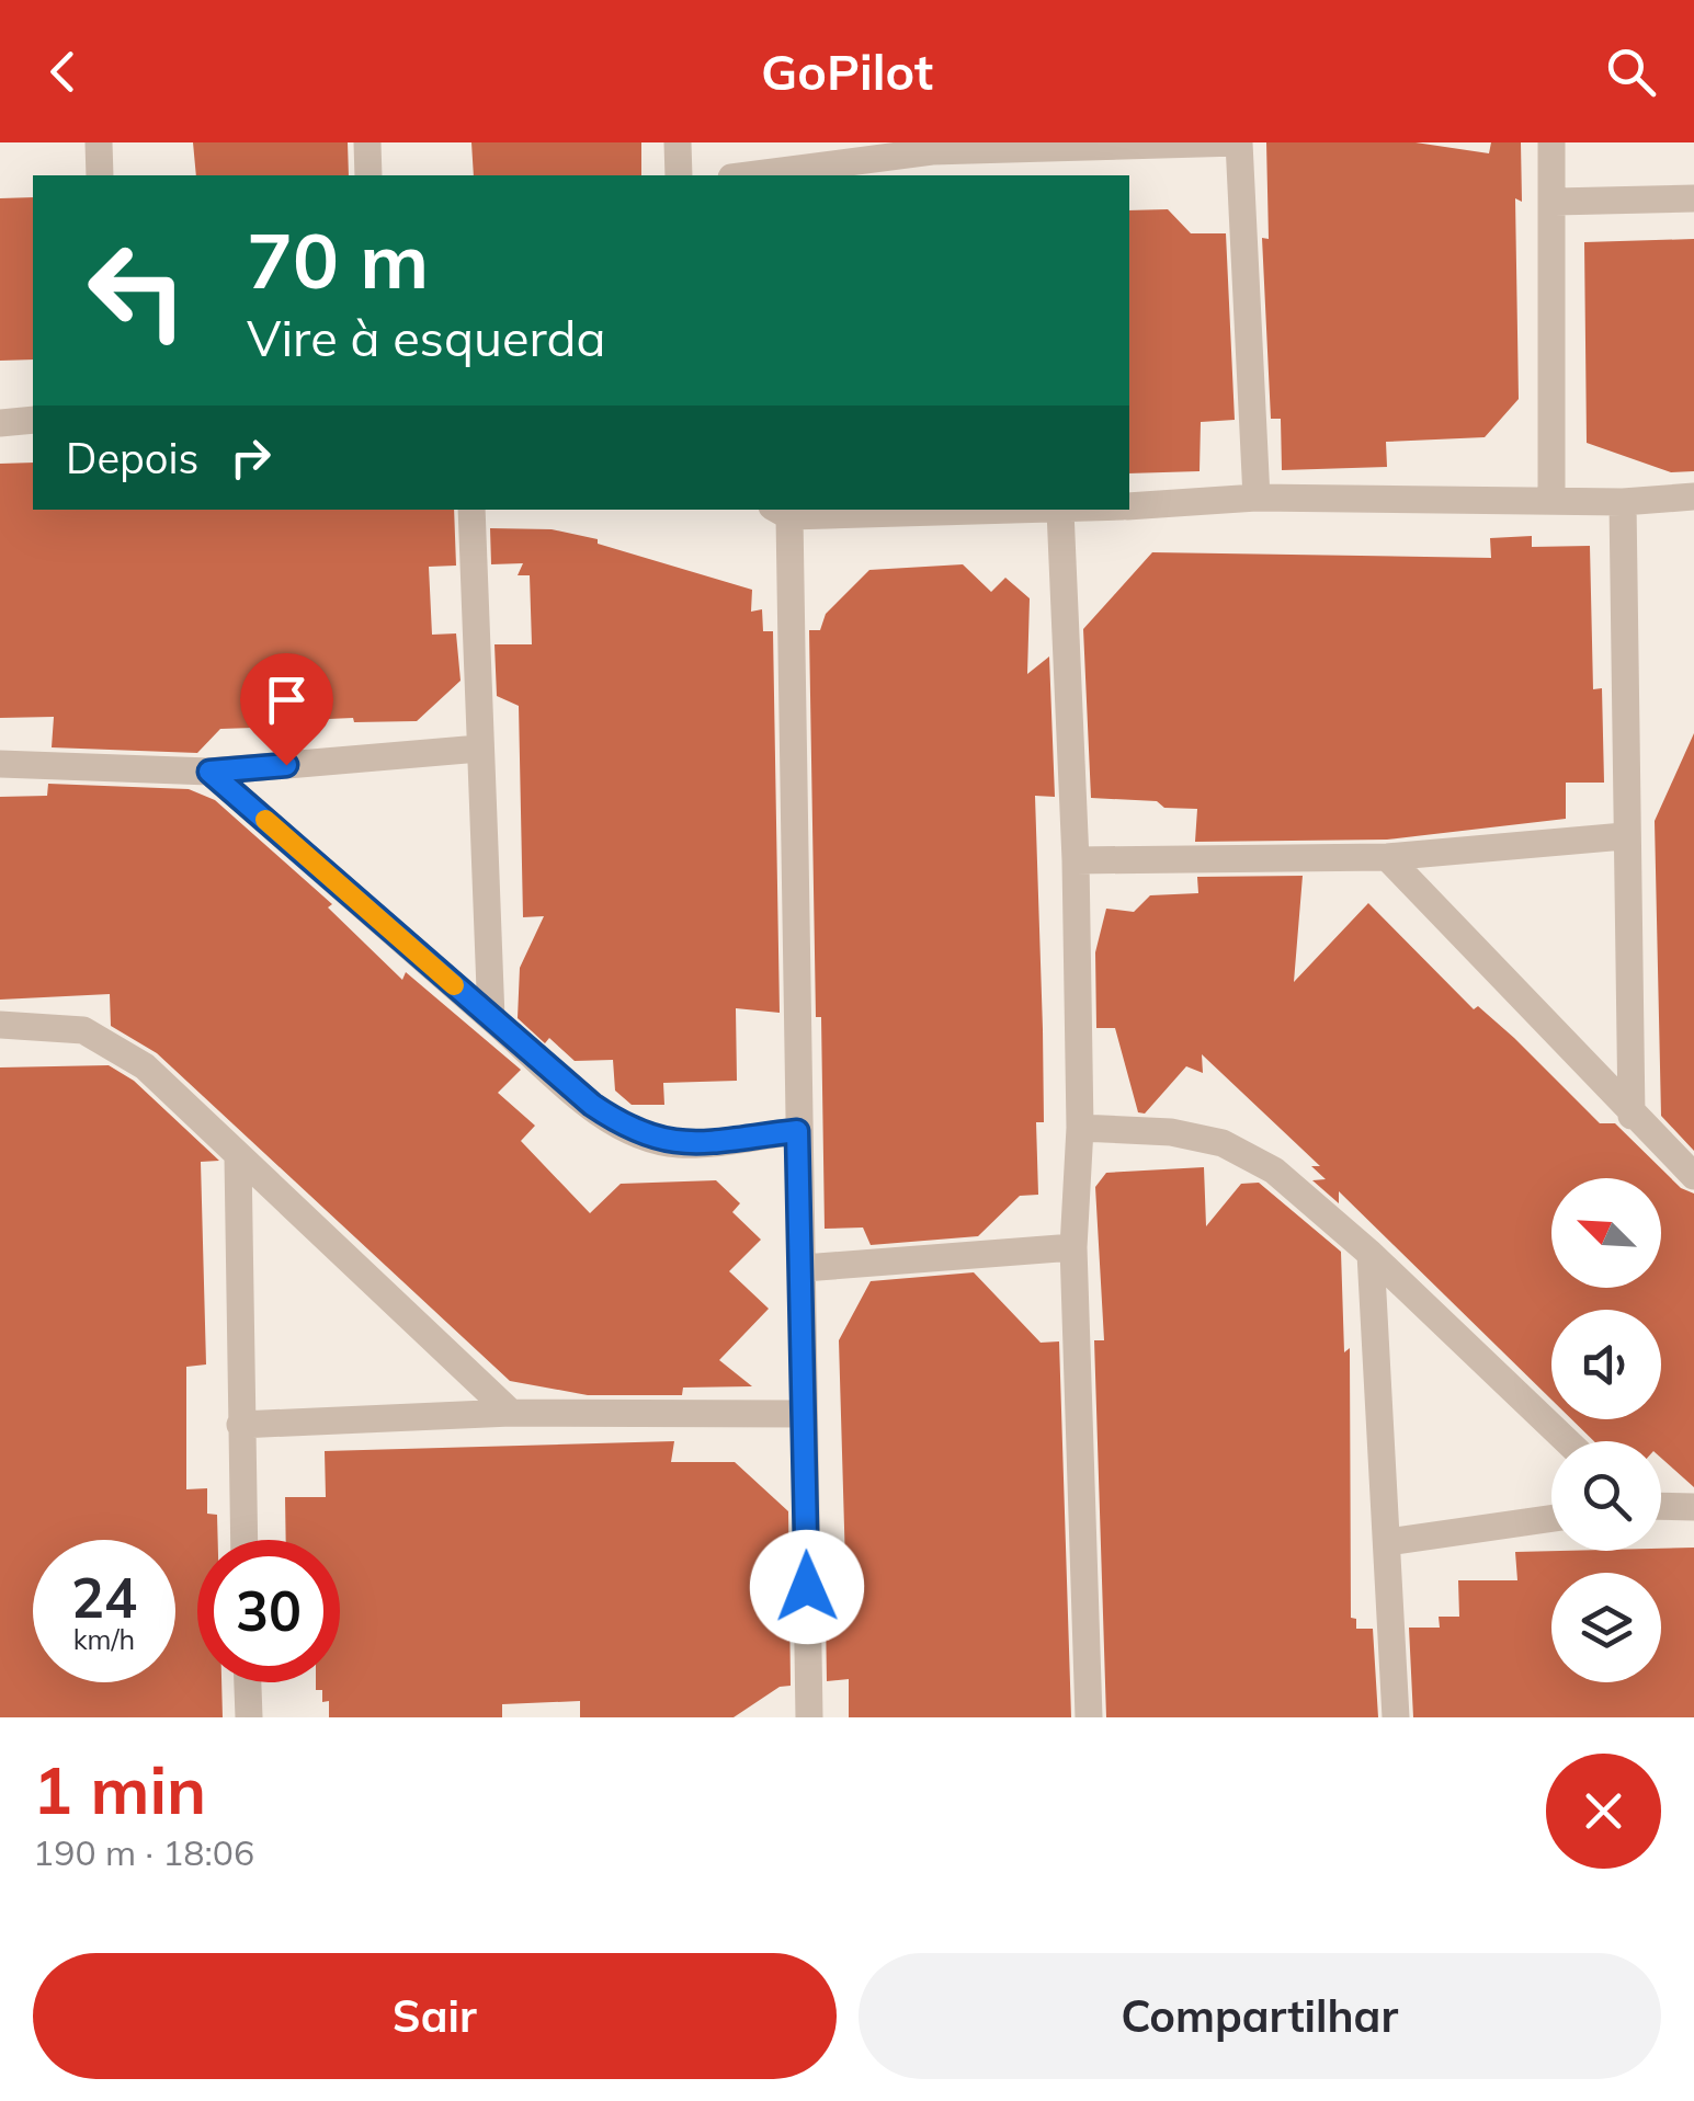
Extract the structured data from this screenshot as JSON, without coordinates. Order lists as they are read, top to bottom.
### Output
{
  "north": "top left",
  "page": {
    "header": "GoPilot",
    "turn": ["70 m", "Vire à esquerda"],
    "then": "Depois",
    "speed": "24 km/h",
    "limit": "30",
    "heading": ["1 min", "190 m · 18:06"],
    "buttons": ["Sair", "Compartilhar"]
  }
}
